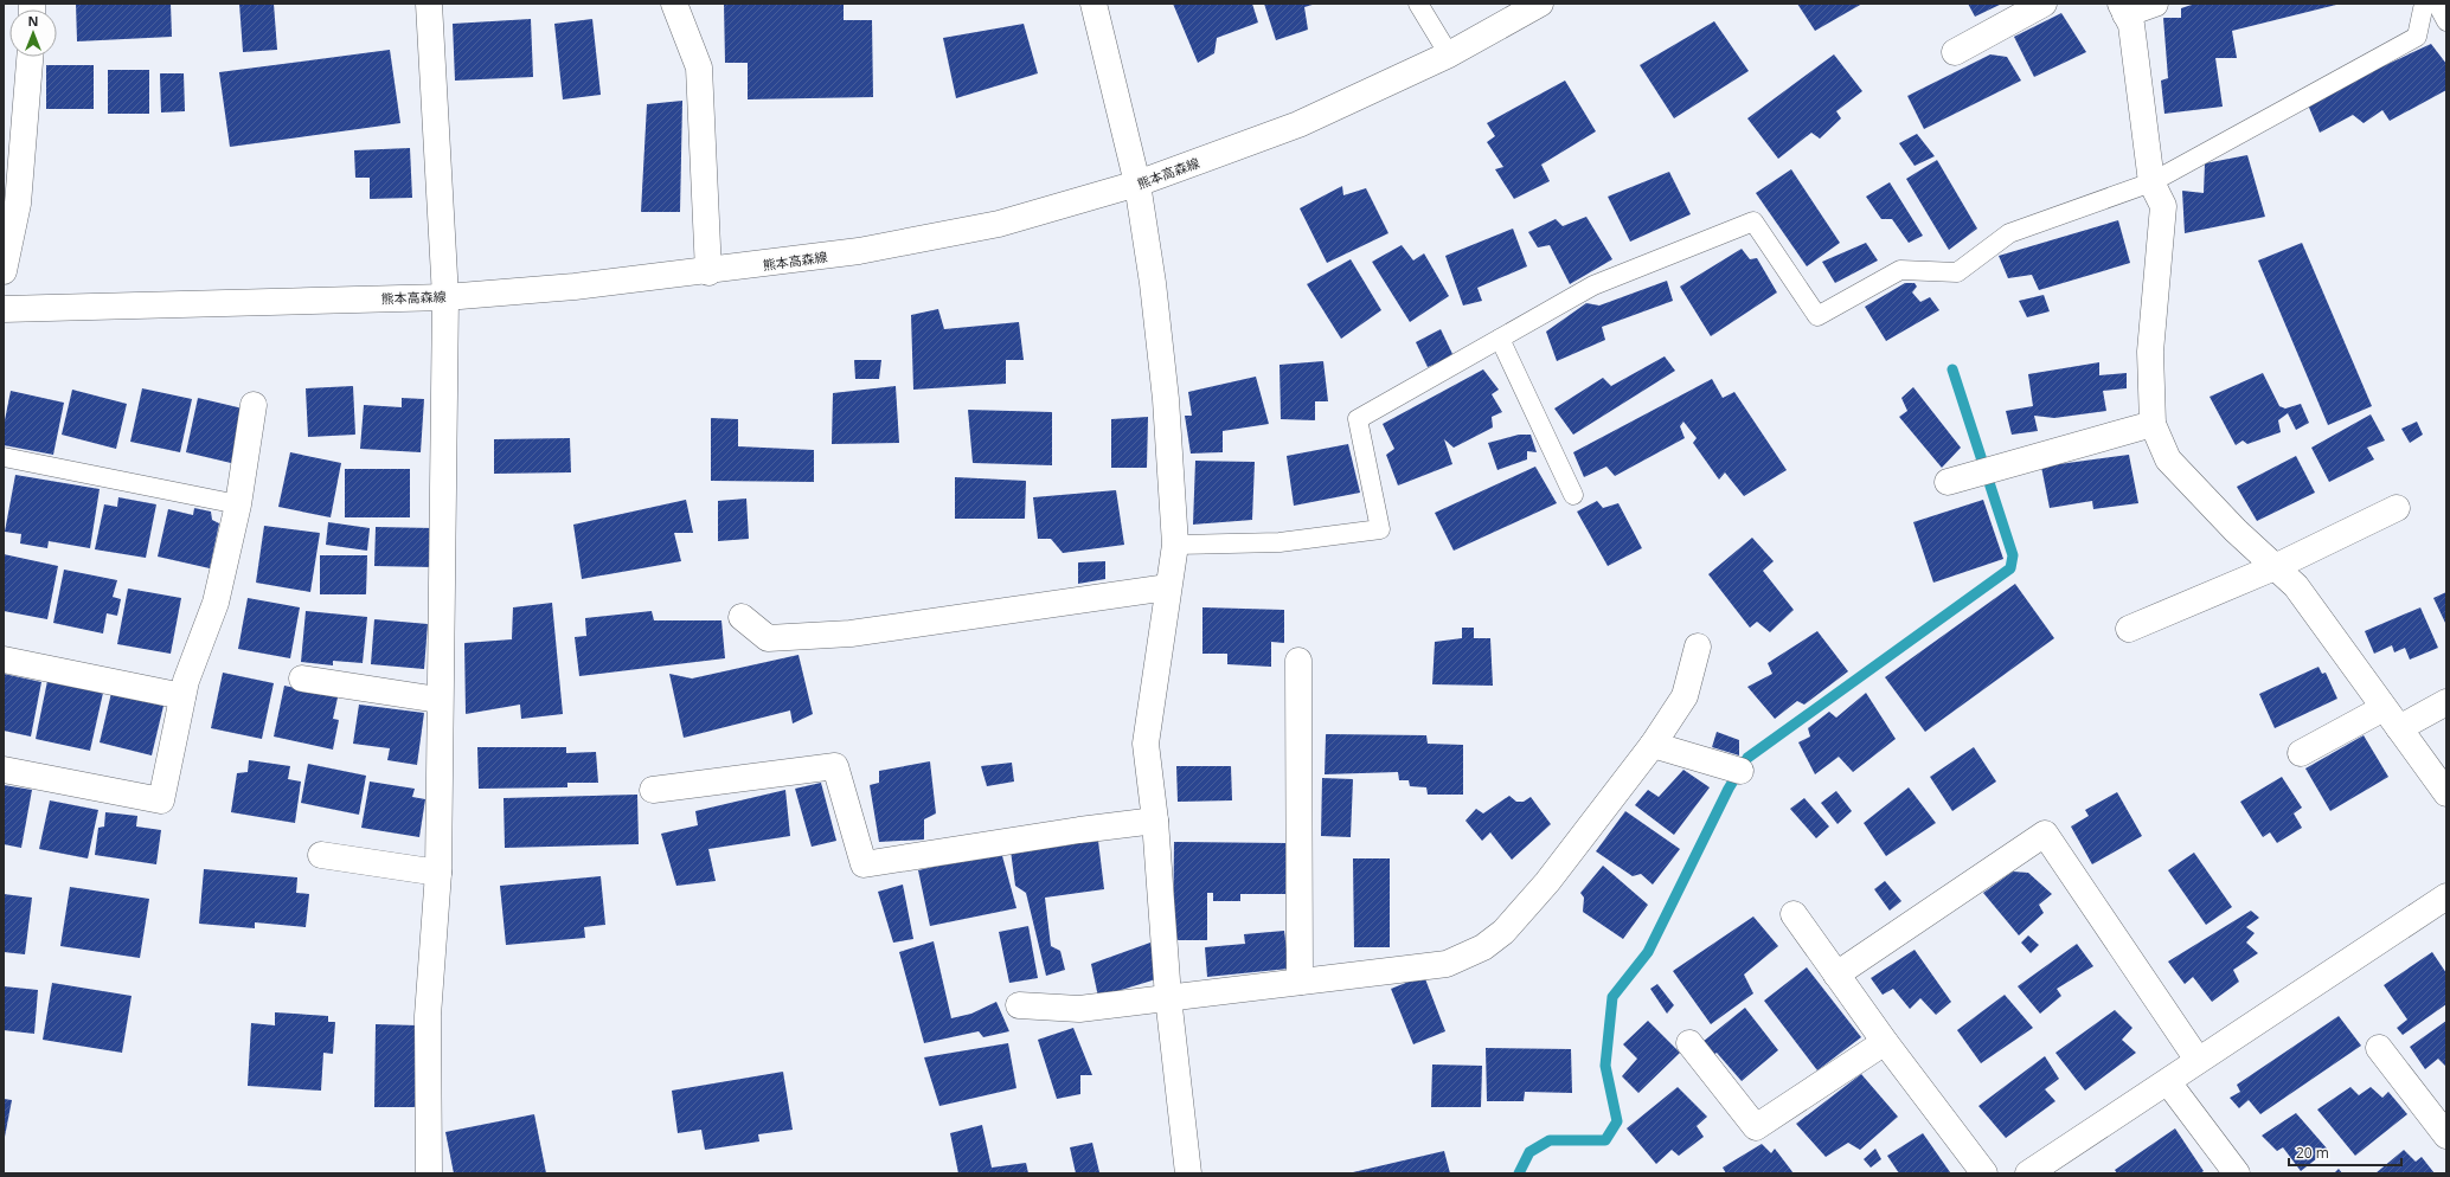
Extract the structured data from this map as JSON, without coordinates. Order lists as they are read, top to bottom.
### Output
{
  "streets": {
    "street": ["熊本高森線"]
  },
  "scale_bar": "20 m",
  "north": "top"
}
